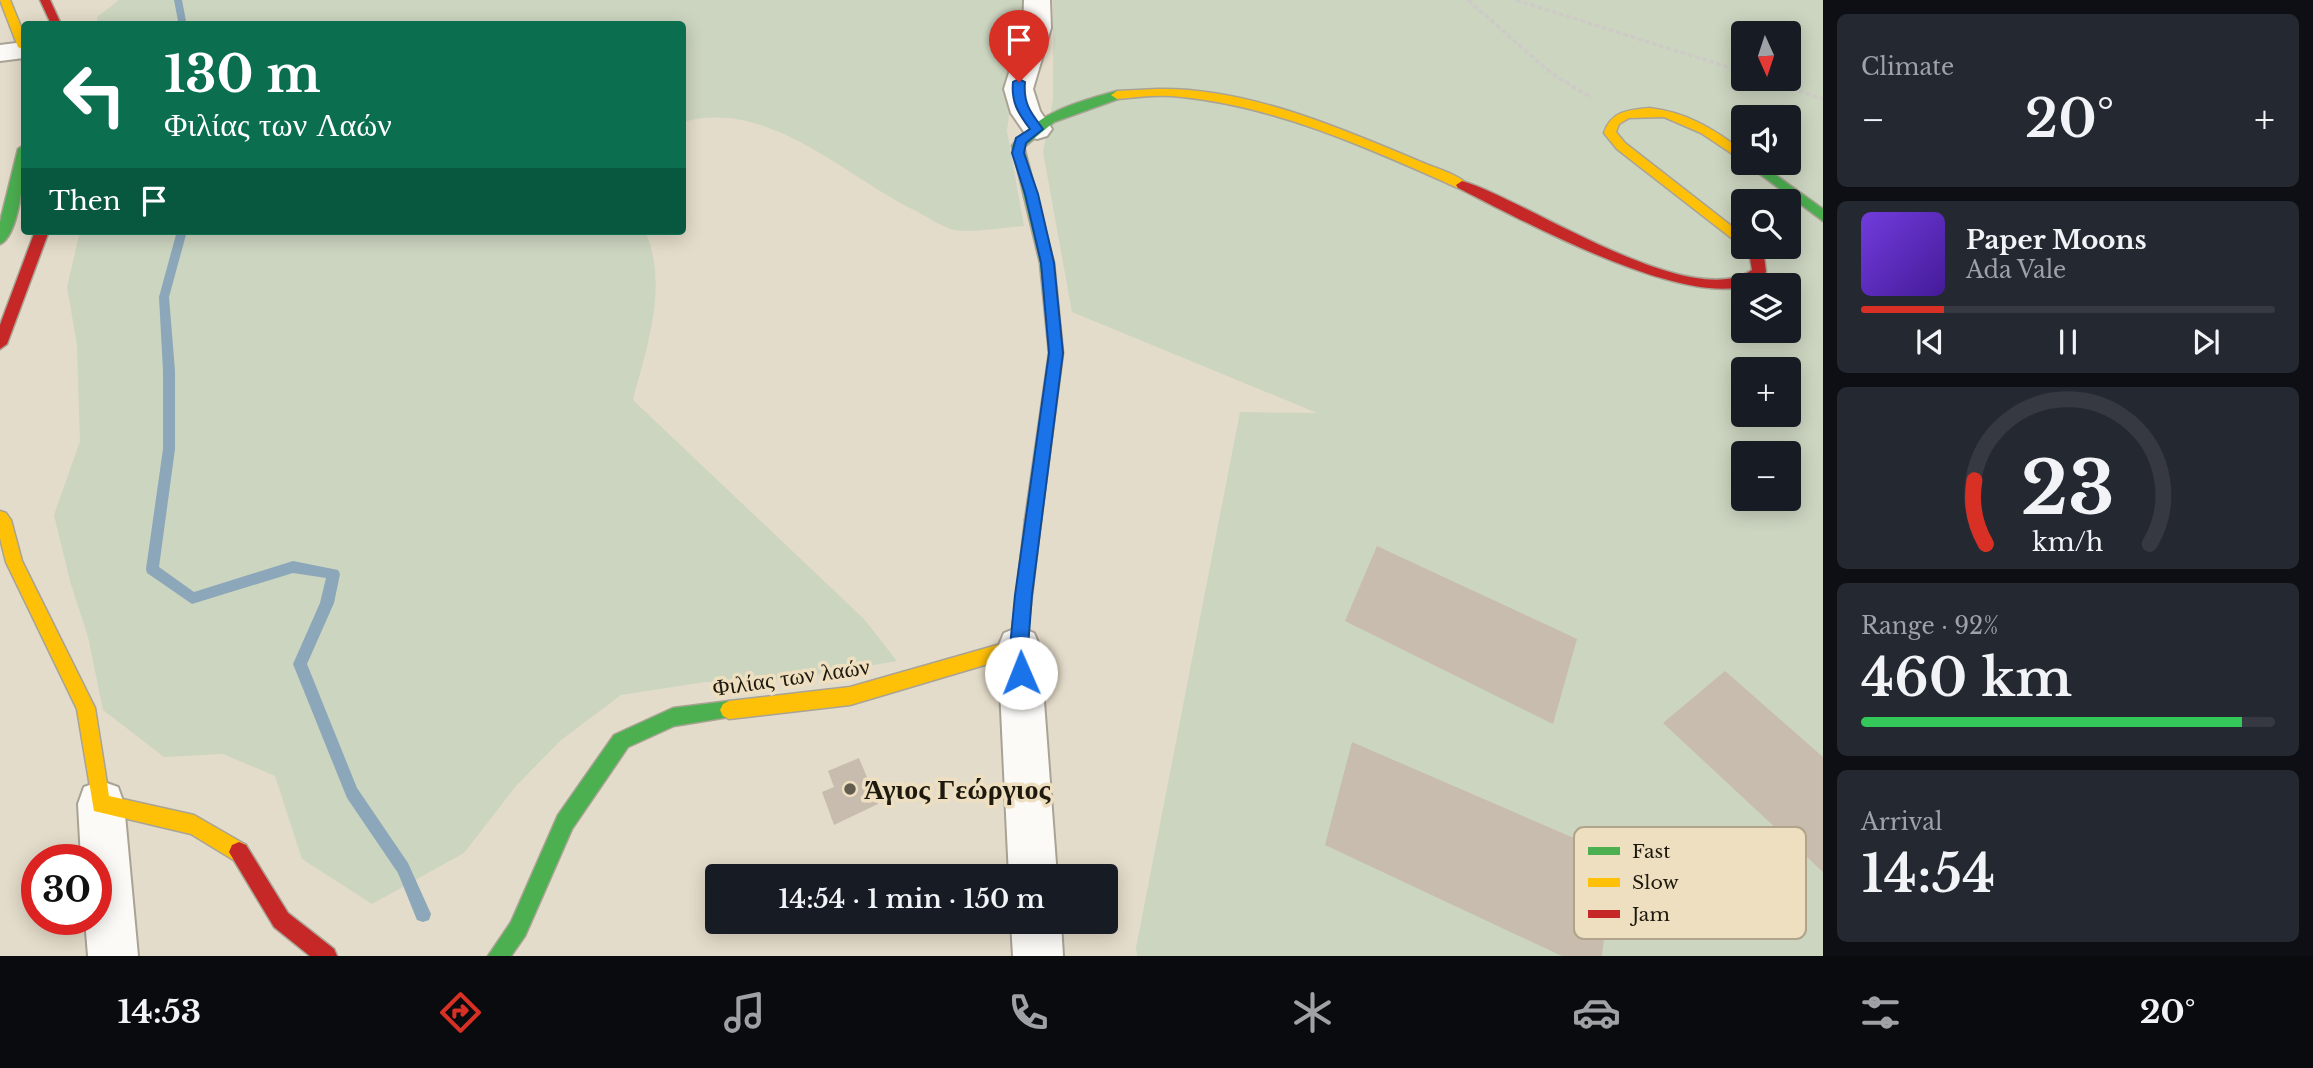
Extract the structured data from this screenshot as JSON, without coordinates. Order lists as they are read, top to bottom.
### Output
{
  "streets": {
    "street": ["Φιλίας των λαών"]
  },
  "places": ["Άγιος Γεώργιος"],
  "legend": ["Fast", "Slow", "Jam"],
  "north": "bottom",
  "page": {
    "tile": [
      "Climate",
      ["Range · 92%", "460 km"],
      ["Arrival", "14:54"]
    ],
    "map_buttons": ["+", "−"],
    "turn": ["130 m", "Φιλίας των Λαών"],
    "heat": ["−", "20°", "+"],
    "then": "Then",
    "song": ["Paper Moons", "Ada Vale"],
    "limit": "30",
    "trip": "14:54 · 1 min · 150 m",
    "tabs": ["14:53", "20°"],
    "gauge": ["23", "km/h"]
  }
}
